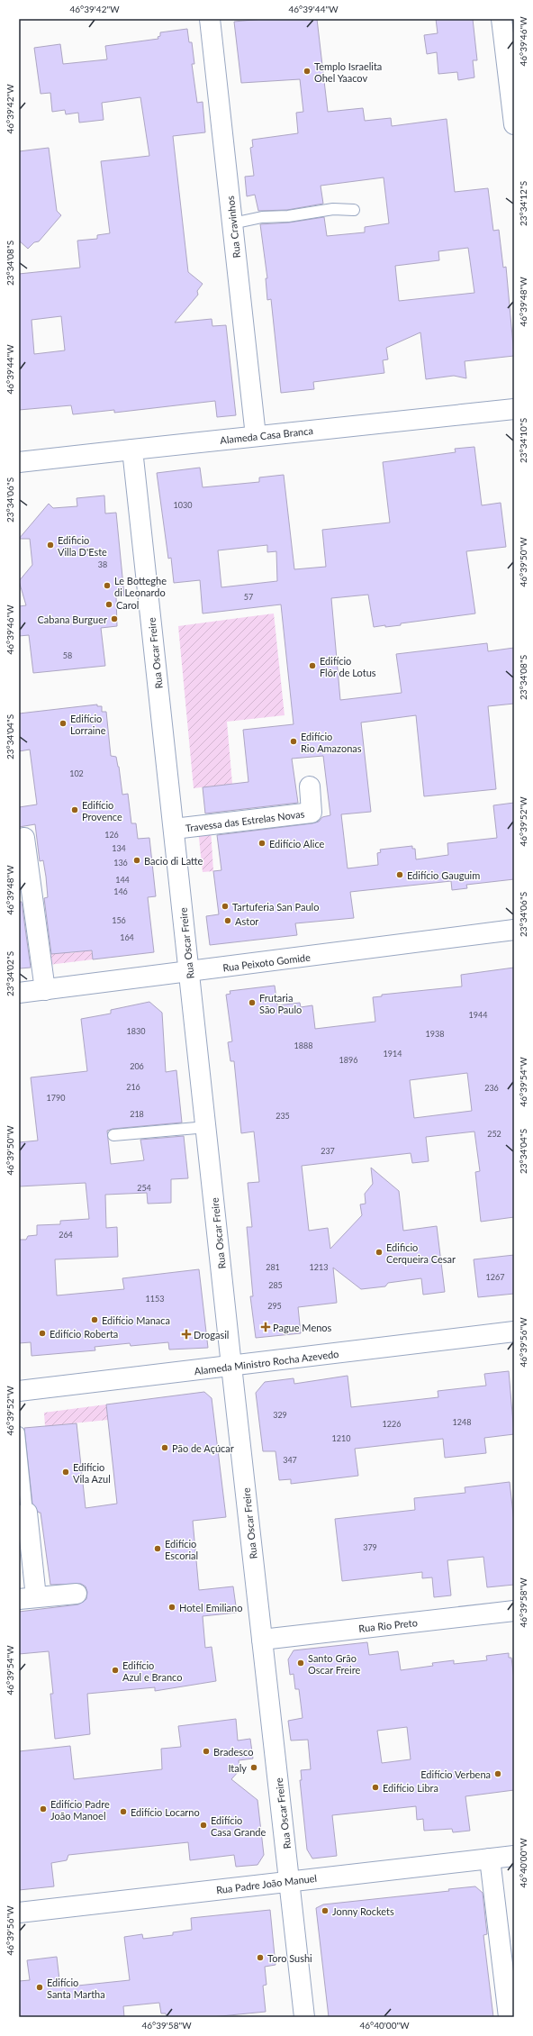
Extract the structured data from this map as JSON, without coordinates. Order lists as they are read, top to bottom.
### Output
{
  "streets": {
    "street": [
      "Rua Cravinhos",
      "Alameda Casa Branca",
      "Rua Oscar Freire",
      "Travessa das Estrelas Novas",
      "Rua Peixoto Gomide",
      "Alameda Ministro Rocha Azevedo",
      "Rua Rio Preto",
      "Rua Padre João Manuel"
    ]
  },
  "crossings": [
    ["Rua Cravinhos", "Alameda Casa Branca"],
    ["Alameda Casa Branca", "Rua Oscar Freire"],
    ["Rua Oscar Freire", "Travessa das Estrelas Novas"],
    ["Rua Oscar Freire", "Rua Peixoto Gomide"],
    ["Rua Oscar Freire", "Alameda Ministro Rocha Azevedo"],
    ["Rua Oscar Freire", "Rua Rio Preto"],
    ["Rua Oscar Freire", "Rua Padre João Manuel"]
  ],
  "places": {
    "other": [
      "Templo Israelita Ohel Yaacov",
      "Edificio Villa D'Este",
      "Le Botteghe di Leonardo",
      "Carol",
      "Cabana Burguer",
      "Edifício Flôr de Lotus",
      "Edifício Lorraine",
      "Edifício Rio Amazonas",
      "Edifício Provence",
      "Edifício Alice",
      "Bacio di Latte",
      "Edifício Gauguim",
      "Tartuferia San Paulo",
      "Astor",
      "Frutaria São Paulo",
      "Edificio Cerqueira Cesar",
      "Edifício Manaca",
      "Edifício Roberta",
      "Pão de Açúcar",
      "Edifício Vila Azul",
      "Edifício Escorial",
      "Hotel Emiliano",
      "Santo Grão Oscar Freire",
      "Edifício Azul e Branco",
      "Bradesco",
      "Italy",
      "Edifício Verbena",
      "Edifício Libra",
      "Edifício Padre João Manoel",
      "Edifício Locarno",
      "Edifício Casa Grande",
      "Jonny Rockets",
      "Toro Sushi",
      "Edifício Santa Martha"
    ],
    "health": ["Pague Menos", "Drogasil"]
  },
  "house_numbers": [
    "1030",
    "38",
    "57",
    "58",
    "102",
    "126",
    "134",
    "136",
    "144",
    "146",
    "156",
    "164",
    "1944",
    "1830",
    "1938",
    "1888",
    "1914",
    "1896",
    "206",
    "216",
    "236",
    "1790",
    "218",
    "235",
    "252",
    "237",
    "254",
    "264",
    "281",
    "1213",
    "1267",
    "285",
    "1153",
    "295",
    "329",
    "1248",
    "1226",
    "1210",
    "347",
    "379"
  ],
  "coordinates": [
    "46°39'42\"W",
    "46°39'44\"W",
    "46°39'46\"W",
    "23°34'12\"S",
    "23°34'08\"S",
    "46°39'48\"W",
    "23°34'10\"S",
    "23°34'06\"S",
    "46°39'50\"W",
    "23°34'04\"S",
    "46°39'52\"W",
    "23°34'02\"S",
    "46°39'54\"W",
    "46°39'56\"W",
    "46°39'58\"W",
    "46°40'00\"W"
  ]
}
